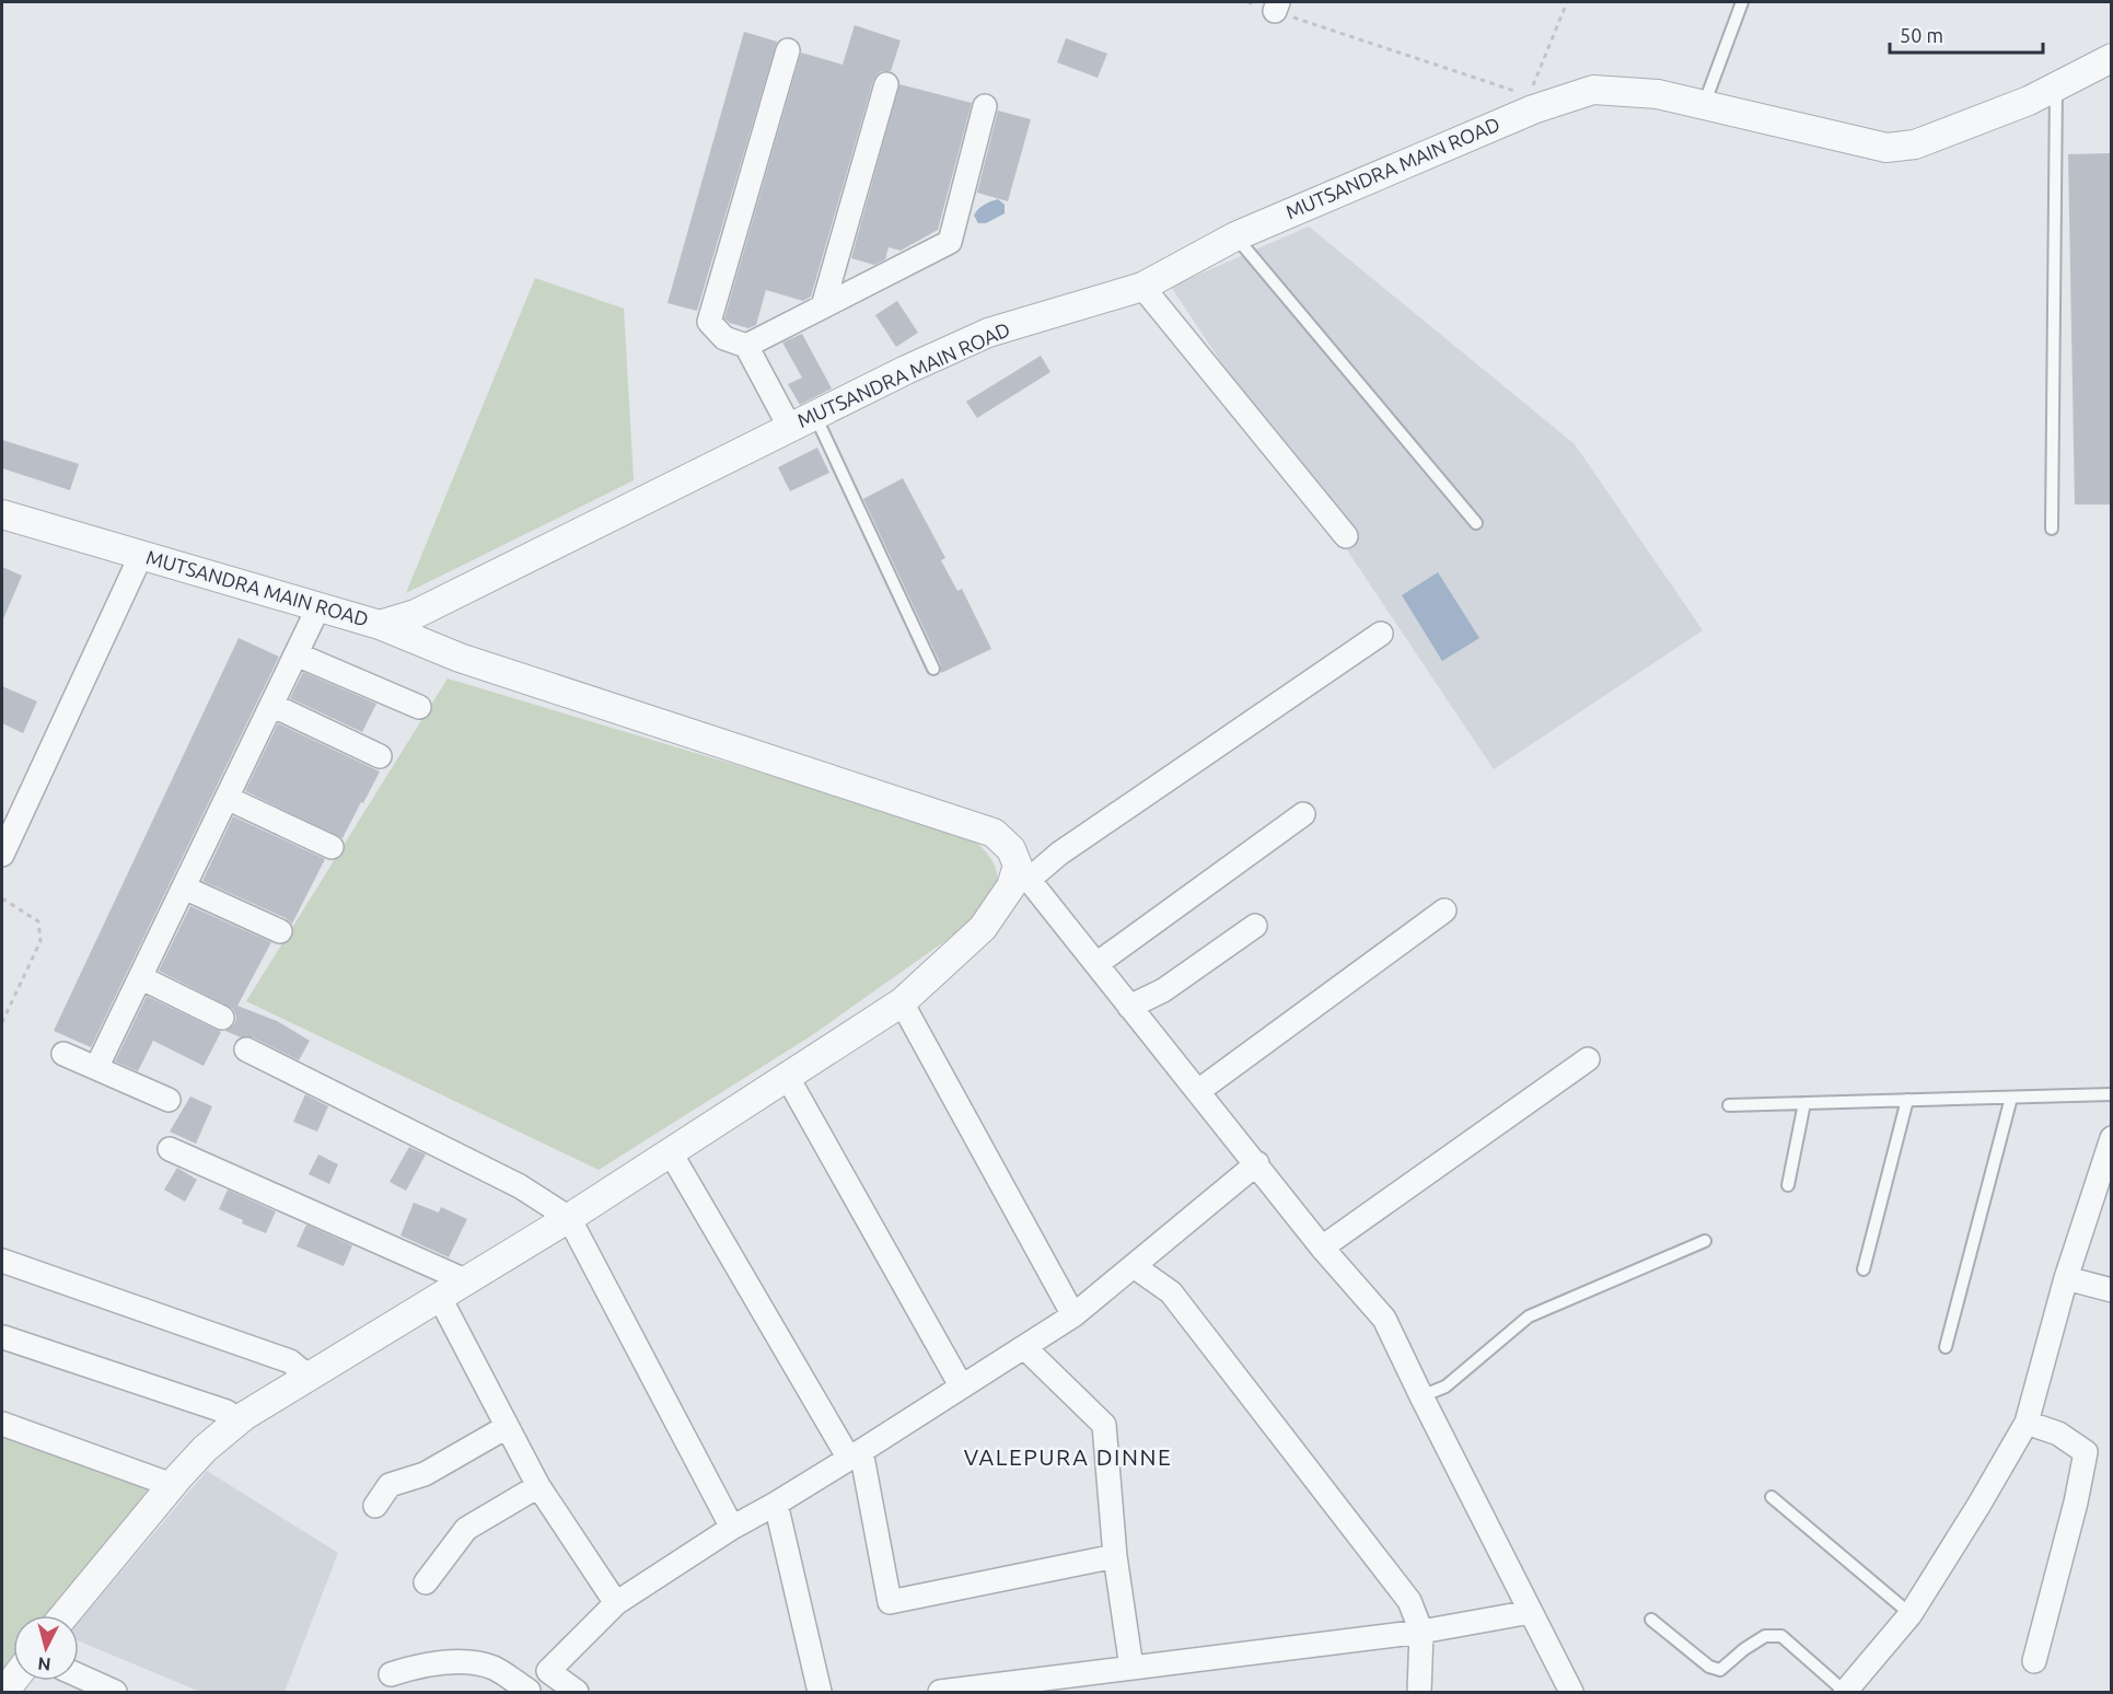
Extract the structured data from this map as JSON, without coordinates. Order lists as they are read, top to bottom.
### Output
{
  "streets": {
    "street": ["MUTSANDRA MAIN ROAD"]
  },
  "districts": ["VALEPURA DINNE"],
  "scale_bar": "50 m",
  "north": "bottom"
}
